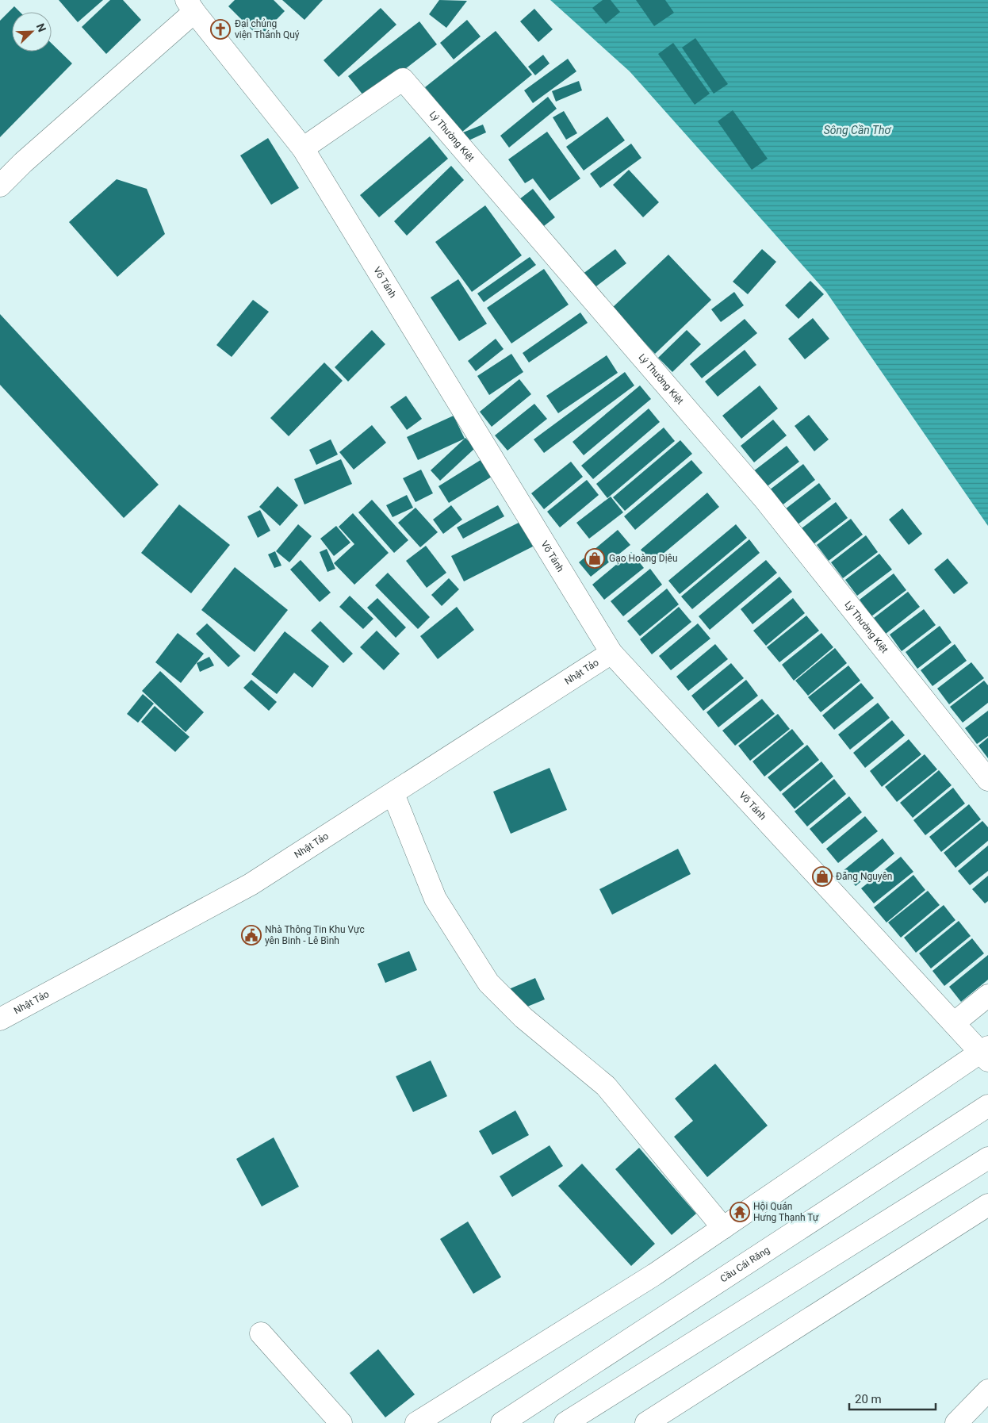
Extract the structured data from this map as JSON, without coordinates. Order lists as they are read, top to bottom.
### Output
{
  "streets": {
    "main road": [
      "Lý Thường Kiệt",
      "Võ Tánh",
      "Nhật Tảo",
      "Cầu Cái Răng"
    ]
  },
  "crossings": [
    ["Lý Thường Kiệt", "Võ Tánh"],
    ["Võ Tánh", "Nhật Tảo"]
  ],
  "water": ["Sông Cần Thơ"],
  "places": {
    "church": ["Đại chủng viện Thánh Quý"],
    "shop": ["Gạo Hoàng Dịêu", "Đăng Nguyên"],
    "public building": ["Nhà Thông Tin Khu Vực yên Binh - Lê Bình"],
    "temple": ["Hội Quán Hưng Thạnh Tự"]
  },
  "scale_bar": "20 m",
  "north": "top right"
}
